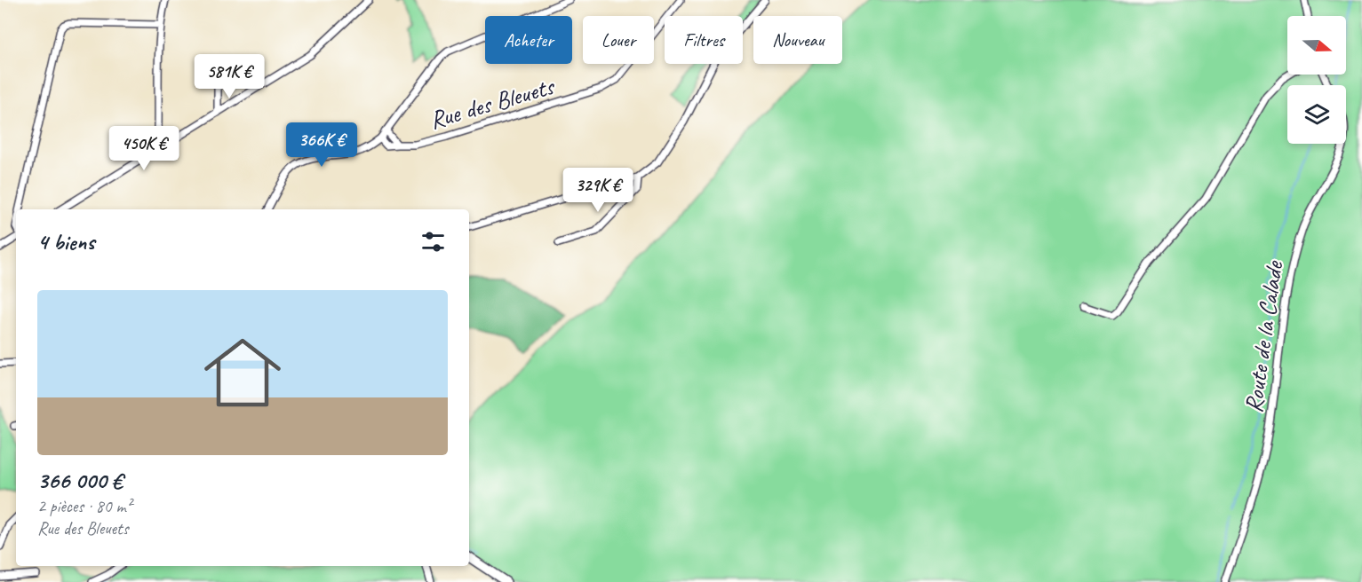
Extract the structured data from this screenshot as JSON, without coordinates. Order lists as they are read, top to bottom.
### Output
{
  "streets": {
    "street": ["Rue des Bleuets", "Route de la Calade"]
  },
  "north": "right",
  "page": {
    "chip": [
      "Acheter",
      "Louer",
      "Filtres",
      "Nouveau"
    ],
    "price": [
      "581K €",
      "366K €",
      "450K €",
      "329K €"
    ],
    "heading": "4 biens",
    "list": [
      {
        "name": "366 000 €",
        "note": "2 pièces · 80 m² · Rue des Bleuets"
      }
    ]
  }
}
